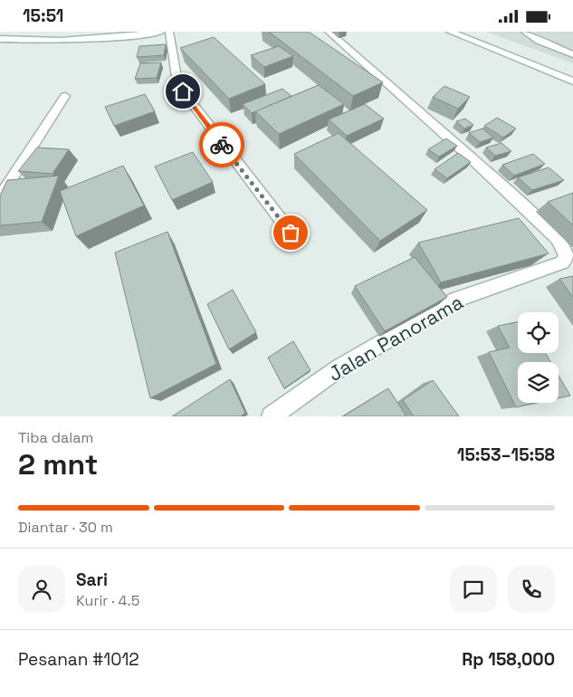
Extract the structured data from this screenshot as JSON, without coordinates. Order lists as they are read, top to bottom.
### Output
{
  "streets": {
    "street": ["Jalan Panorama"]
  },
  "page": {
    "status": "15:51",
    "heading": ["2 mnt", "Tiba dalam", "15:53–15:58"],
    "panel": [
      "Sari",
      "Kurir · 4.5",
      "Pesanan #1012",
      "Rp 158,000"
    ],
    "bar": "Diantar · 30 m"
  }
}
